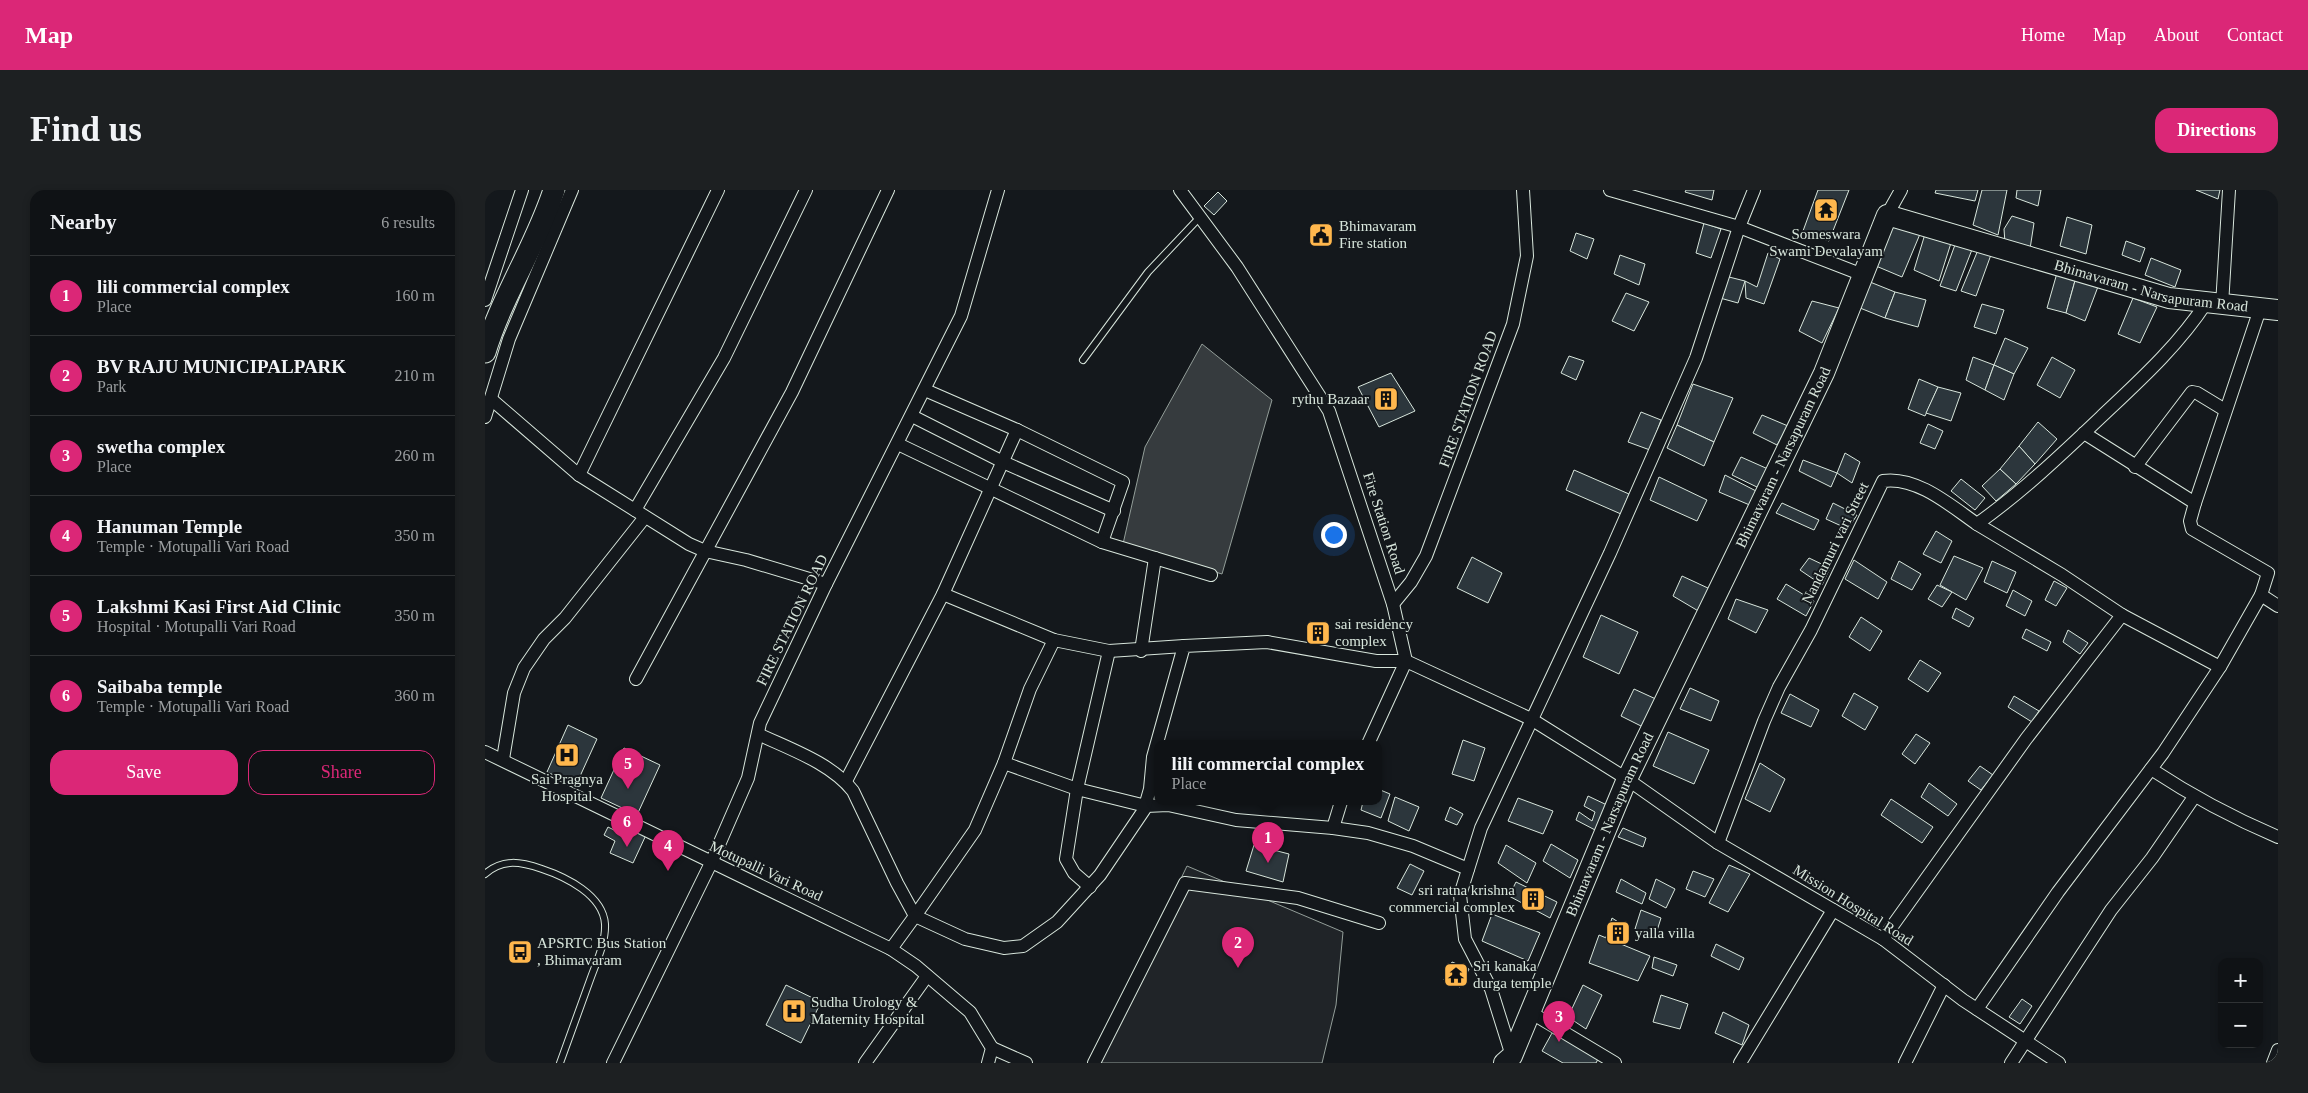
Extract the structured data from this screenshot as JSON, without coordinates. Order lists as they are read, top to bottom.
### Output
{
  "streets": {
    "main road": ["Bhimavaram - Narsapuram Road"],
    "street": [
      "FIRE STATION ROAD",
      "Fire Station Road",
      "Nandamuri vari Street",
      "Motupalli Vari Road",
      "Mission Hospital Road"
    ]
  },
  "crossings": [
    ["Bhimavaram - Narsapuram Road", "Mission Hospital Road"],
    ["FIRE STATION ROAD", "Fire Station Road"],
    ["FIRE STATION ROAD", "Motupalli Vari Road"],
    ["Nandamuri vari Street", "Mission Hospital Road"]
  ],
  "places": {
    "temple": ["Someswara Swami Devalayam", "Sri kanaka durga temple"],
    "public building": ["Bhimavaram Fire station"],
    "building": [
      "rythu Bazaar",
      "sai residency complex",
      "sri ratna krishna commercial complex",
      "yalla villa"
    ],
    "hospital": ["Sai Pragnya Hospital", "Sudha Urology & Maternity Hospital"],
    "bus stop": ["APSRTC Bus Station , Bhimavaram"]
  },
  "page": {
    "header": "Map",
    "nav": [
      "Home",
      "Map",
      "About",
      "Contact"
    ],
    "buttons": [
      "Directions",
      ["Save", "Share"]
    ],
    "title": "Find us",
    "heading": ["Nearby", "6 results"],
    "list": [
      {
        "mark": "1",
        "name": "lili commercial complex",
        "note": "Place",
        "value": "160 m"
      },
      {
        "mark": "2",
        "name": "BV RAJU MUNICIPALPARK",
        "note": "Park",
        "value": "210 m"
      },
      {
        "mark": "3",
        "name": "swetha complex",
        "note": "Place",
        "value": "260 m"
      },
      {
        "mark": "4",
        "name": "Hanuman Temple",
        "note": "Temple · Motupalli Vari Road",
        "value": "350 m"
      },
      {
        "mark": "5",
        "name": "Lakshmi Kasi First Aid Clinic",
        "note": "Hospital · Motupalli Vari Road",
        "value": "350 m"
      },
      {
        "mark": "6",
        "name": "Saibaba temple",
        "note": "Temple · Motupalli Vari Road",
        "value": "360 m"
      }
    ],
    "popup": ["lili commercial complex", "Place"],
    "pins": [
      "5",
      "6",
      "1",
      "4",
      "2",
      "3"
    ],
    "map_buttons": ["+", "−"]
  }
}
